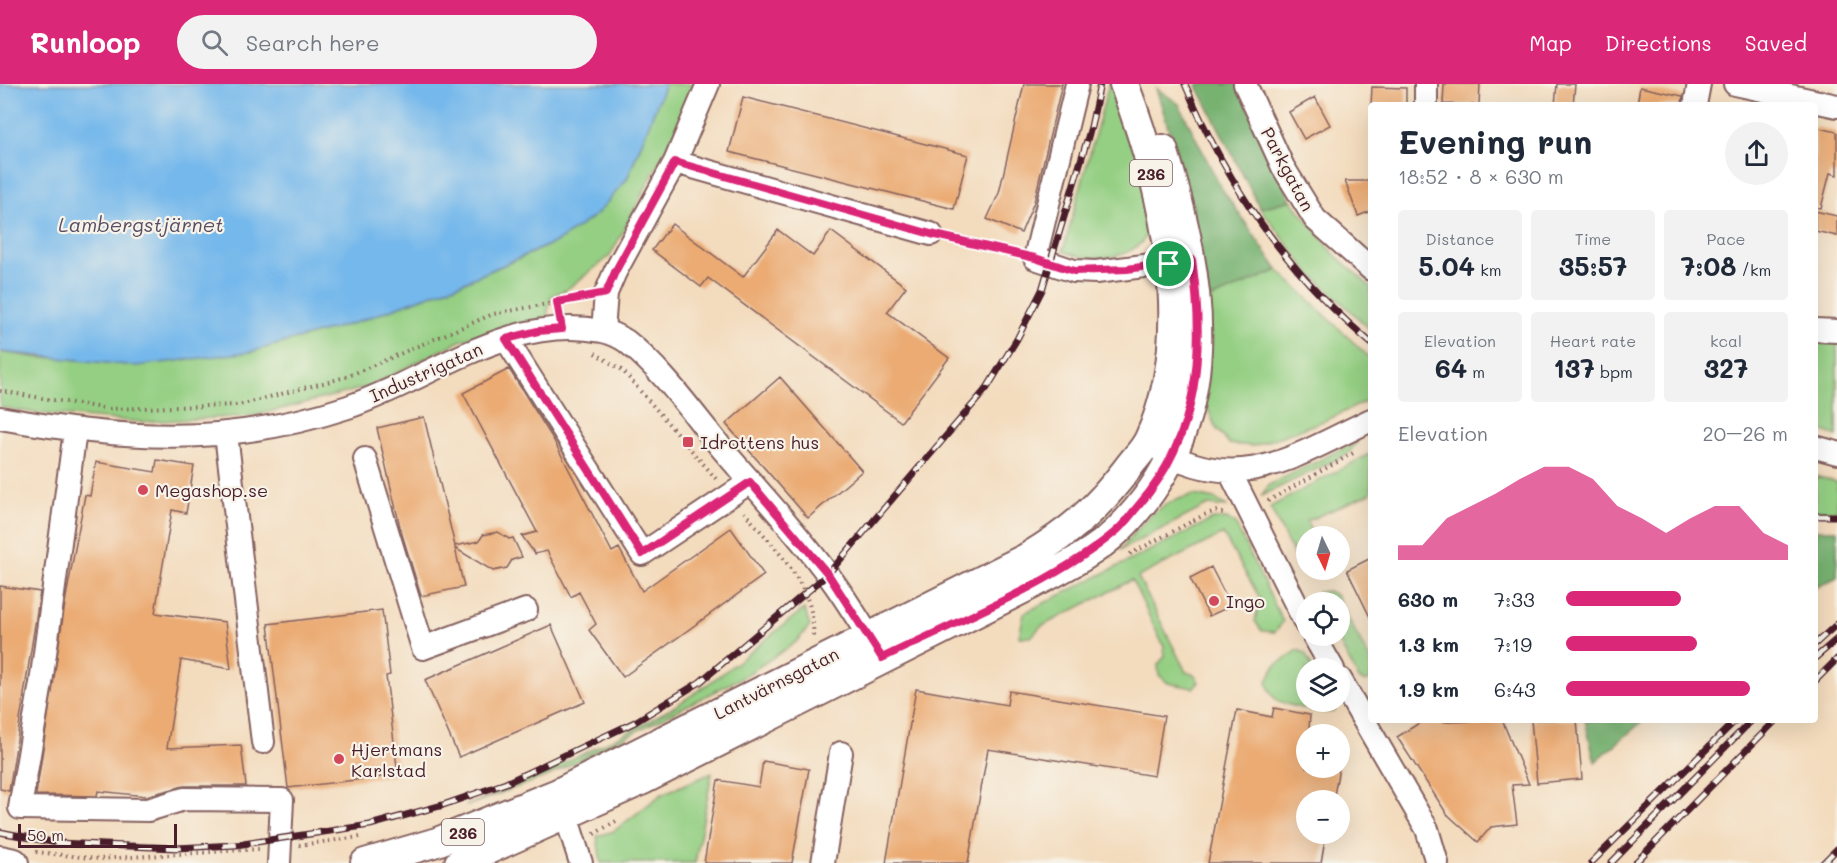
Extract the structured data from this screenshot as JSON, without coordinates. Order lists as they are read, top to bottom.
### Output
{
  "streets": {
    "main road": ["236", "Lantvärnsgatan"],
    "street": ["Parkgatan", "Industrigatan"]
  },
  "crossings": [
    ["236", "Lantvärnsgatan"],
    ["Industrigatan", "Lantvärnsgatan"]
  ],
  "water": ["Lambergstjärnet"],
  "places": {
    "transit": ["Idrottens hus"],
    "other": ["Megashop.se", "Ingo", "Hjertmans Karlstad"]
  },
  "scale_bar": "50 m",
  "north": "bottom",
  "page": {
    "header": "Runloop",
    "search": "Search here",
    "nav": ["Map", "Directions", "Saved"],
    "heading": ["Evening run", "18:52 · 8 × 630 m"],
    "stats": [
      ["Distance", "5.04 km"],
      ["Time", "35:57"],
      ["Pace", "7:08 /km"],
      ["Elevation", "64 m"],
      ["Heart rate", "137 bpm"],
      ["kcal", "327"]
    ],
    "chart": ["Elevation", "20–26 m"],
    "map_buttons": ["+", "−"],
    "list": [
      {
        "name": "630 m",
        "note": "7:33"
      },
      {
        "name": "1.3 km",
        "note": "7:19"
      },
      {
        "name": "1.9 km",
        "note": "6:43"
      }
    ],
    "scale": "50 m"
  }
}
